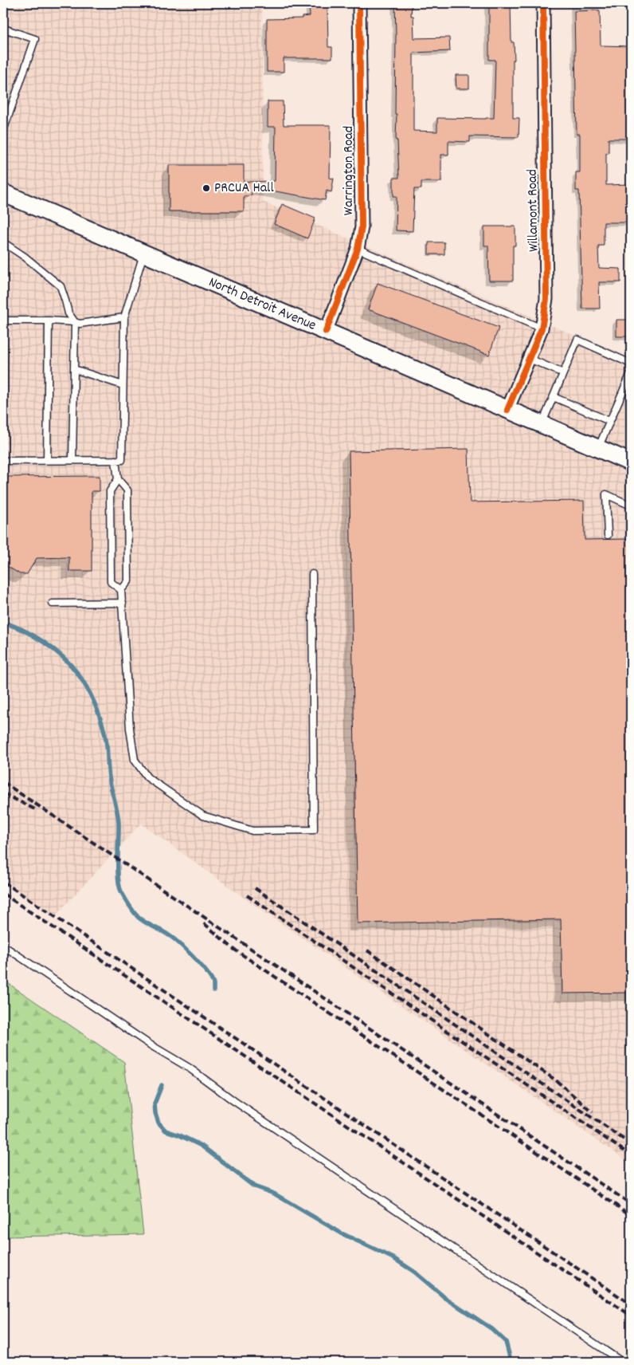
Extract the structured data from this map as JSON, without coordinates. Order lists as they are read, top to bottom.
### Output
{
  "streets": {
    "main road": ["North Detroit Avenue"],
    "street": ["Warrington Road", "Willamont Road"]
  },
  "crossings": [
    ["Warrington Road", "North Detroit Avenue"],
    ["Willamont Road", "North Detroit Avenue"]
  ],
  "places": ["PRCUA Hall"]
}
